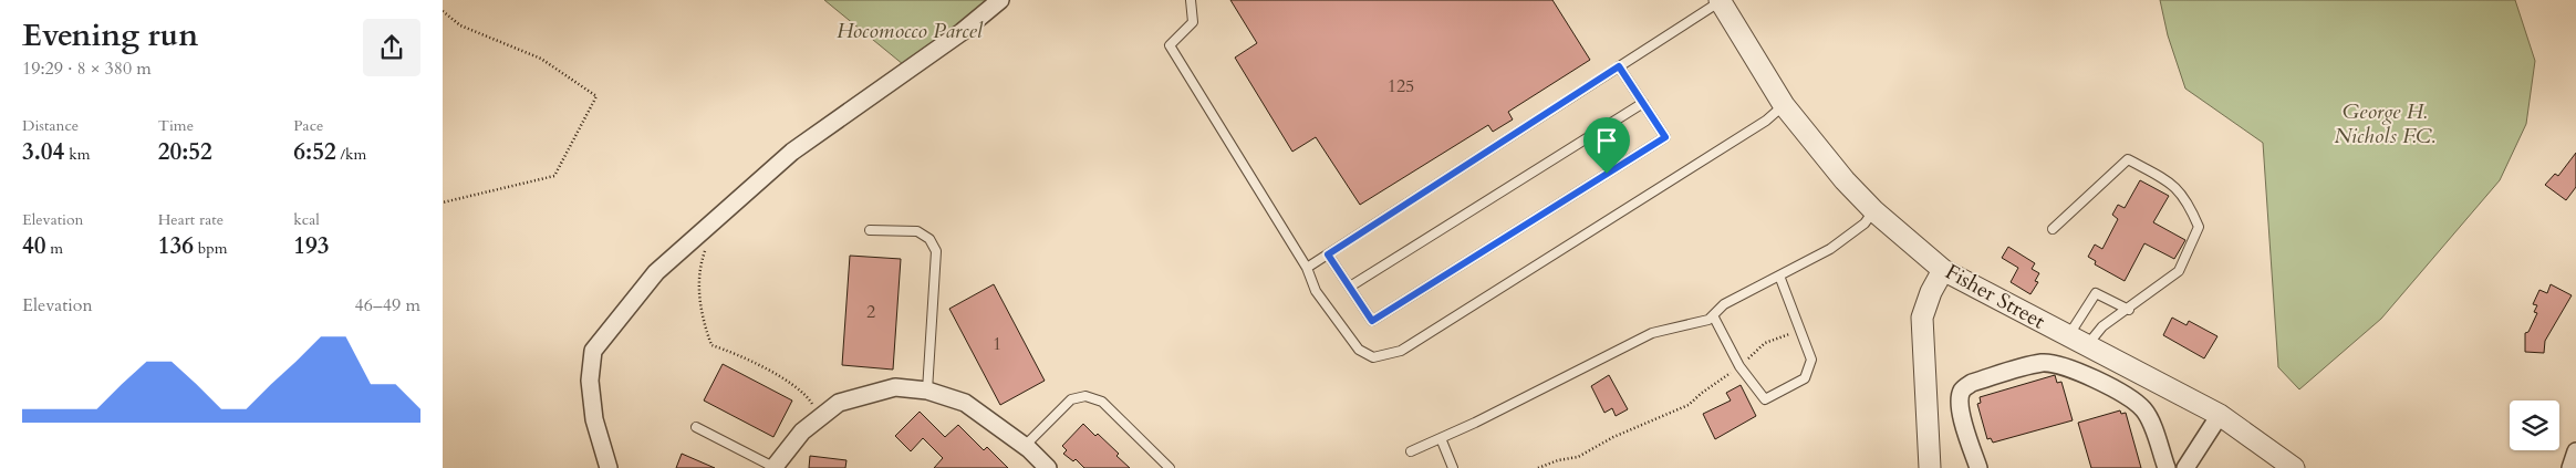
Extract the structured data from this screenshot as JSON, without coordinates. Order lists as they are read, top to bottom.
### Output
{
  "streets": {
    "street": ["Fisher Street"]
  },
  "parks": ["Hocomocco Parcel", "George H. Nichols F.C."],
  "house_numbers": ["125", "2", "1"],
  "page": {
    "heading": ["Evening run", "19:29 · 8 × 380 m"],
    "stats": [
      ["Distance", "3.04 km"],
      ["Time", "20:52"],
      ["Pace", "6:52 /km"],
      ["Elevation", "40 m"],
      ["Heart rate", "136 bpm"],
      ["kcal", "193"]
    ],
    "chart": ["Elevation", "46–49 m"]
  }
}
